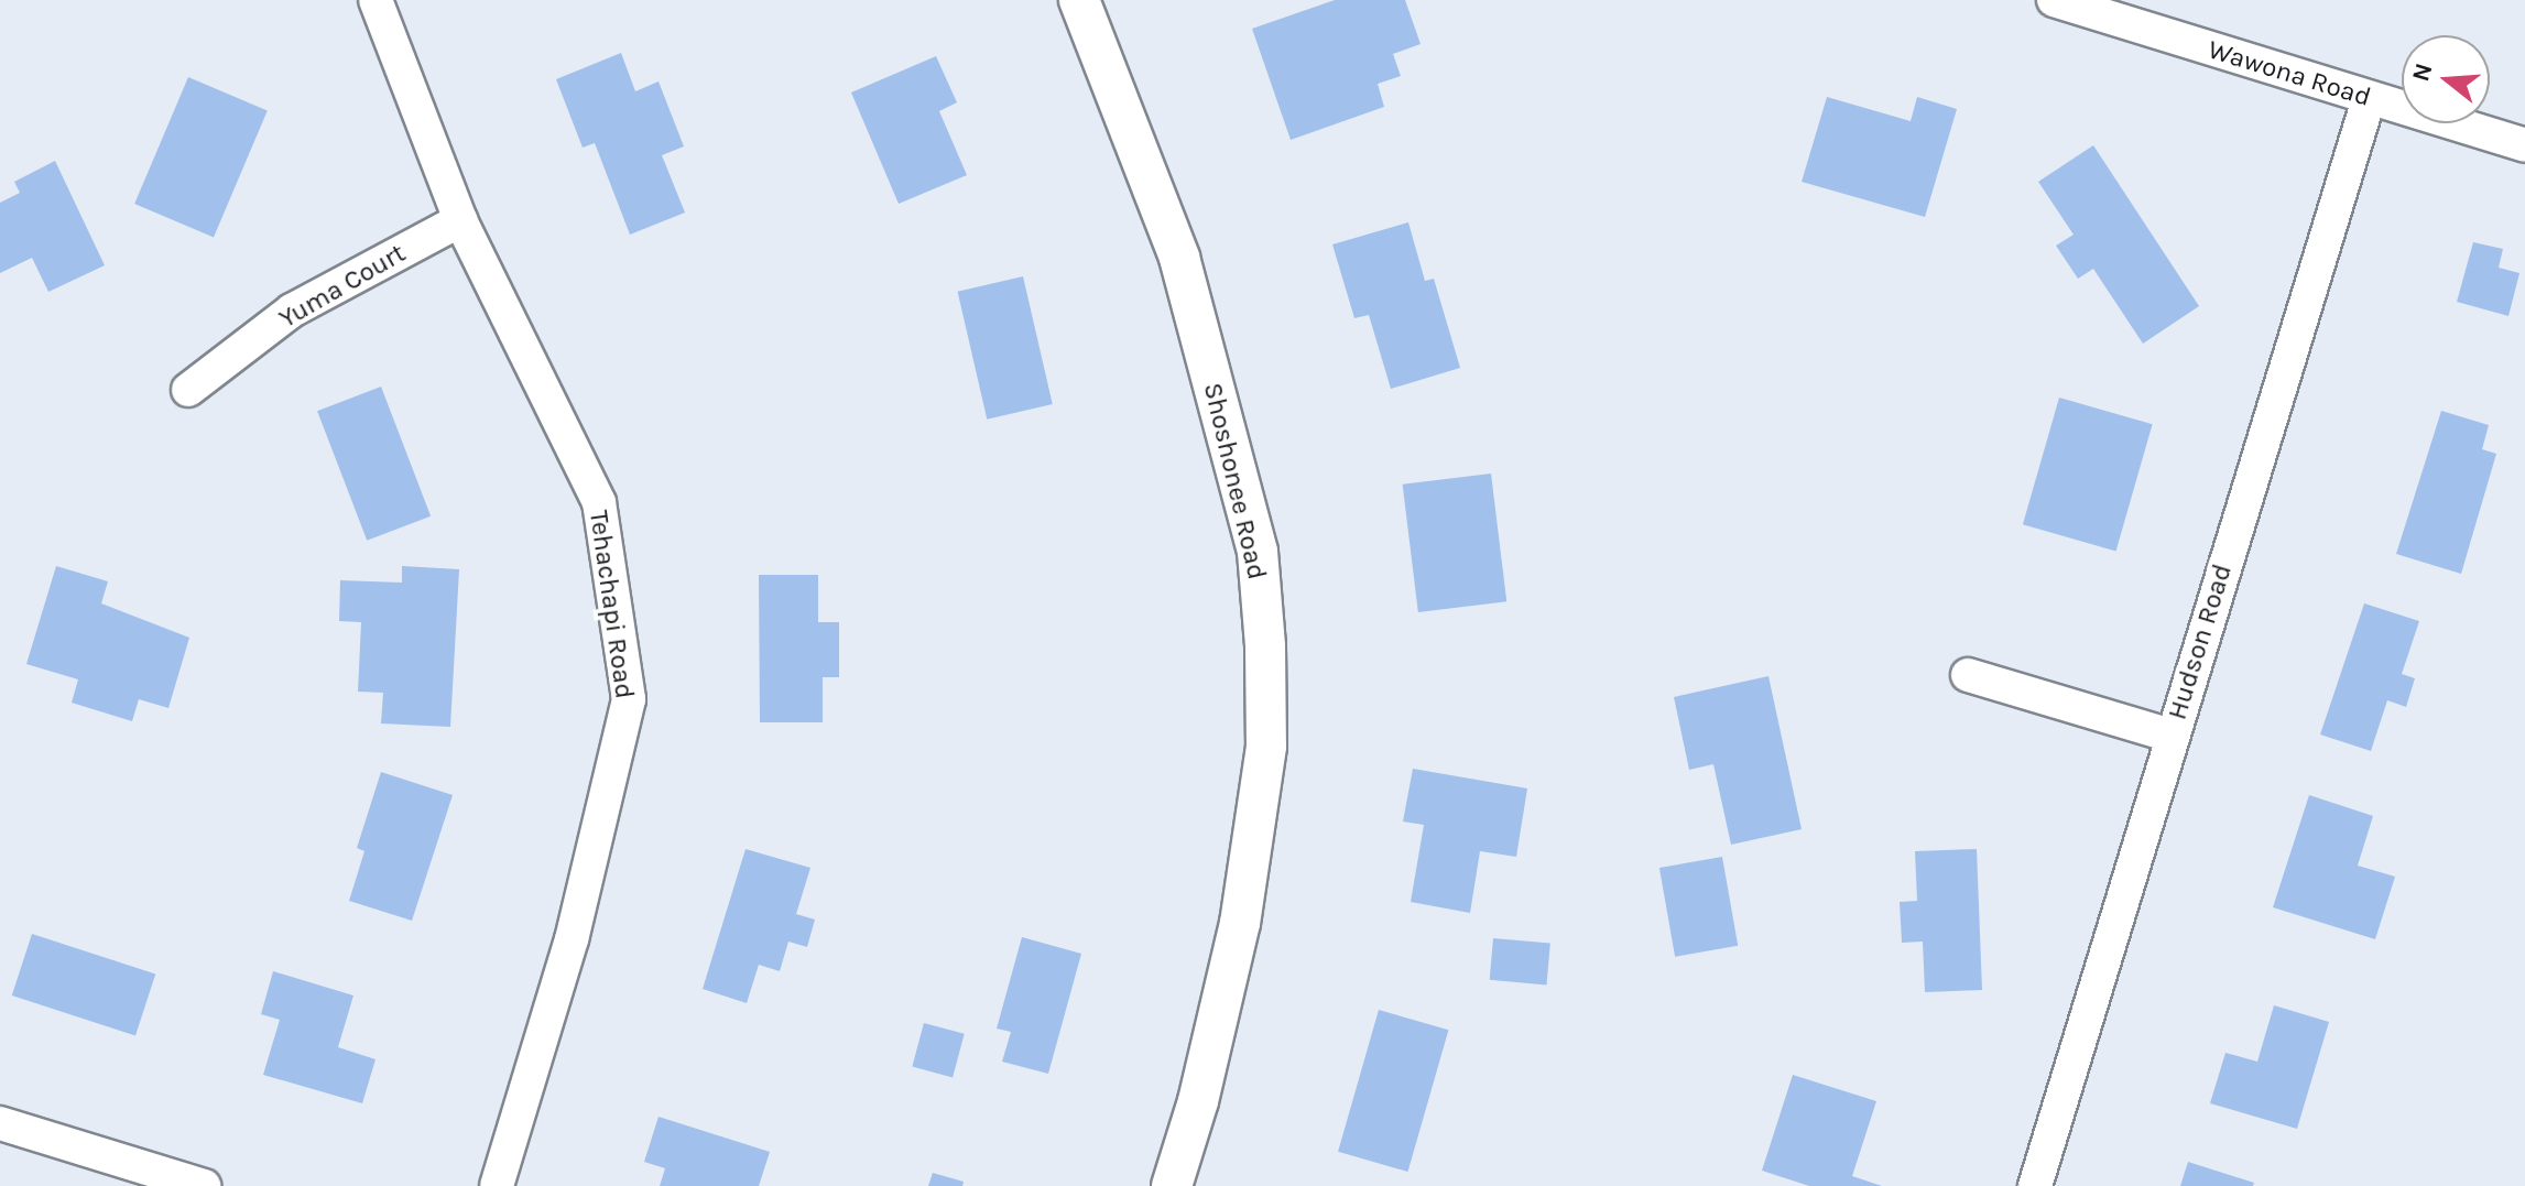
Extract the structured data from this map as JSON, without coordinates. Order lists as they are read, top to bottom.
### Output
{
  "streets": {
    "street": [
      "Wawona Road",
      "Yuma Court",
      "Shoshonee Road",
      "Tehachapi Road",
      "Hudson Road"
    ]
  },
  "crossings": [
    ["Wawona Road", "Hudson Road"],
    ["Yuma Court", "Tehachapi Road"]
  ],
  "north": "left"
}
